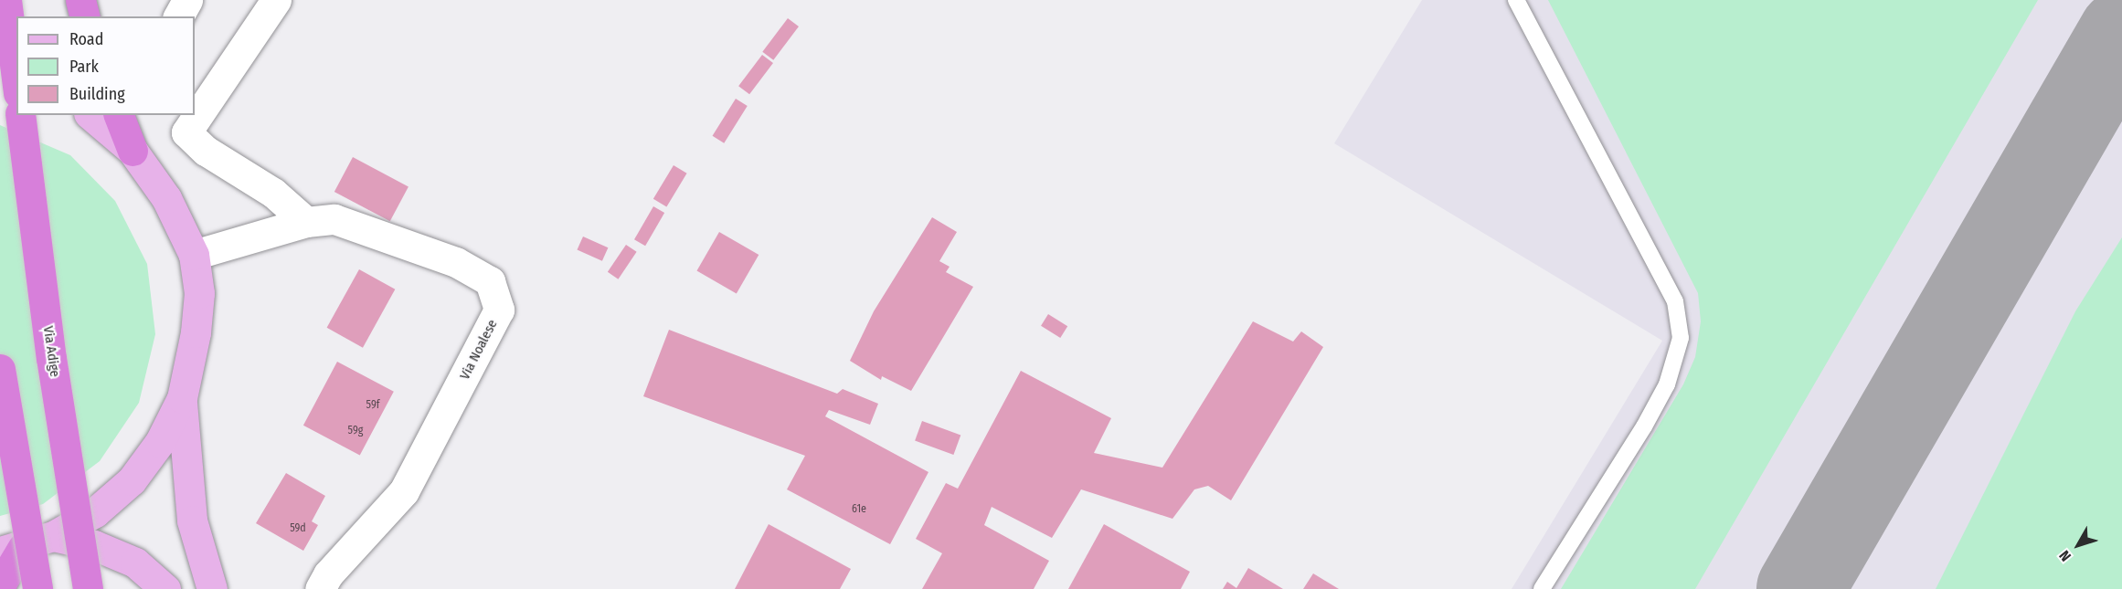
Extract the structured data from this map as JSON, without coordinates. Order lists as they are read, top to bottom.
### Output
{
  "streets": {
    "highway": ["Via Adige"],
    "street": ["Via Noalese"]
  },
  "house_numbers": [
    "59f",
    "59g",
    "61e",
    "59d"
  ],
  "legend": ["Road", "Park", "Building"],
  "north": "bottom left"
}
